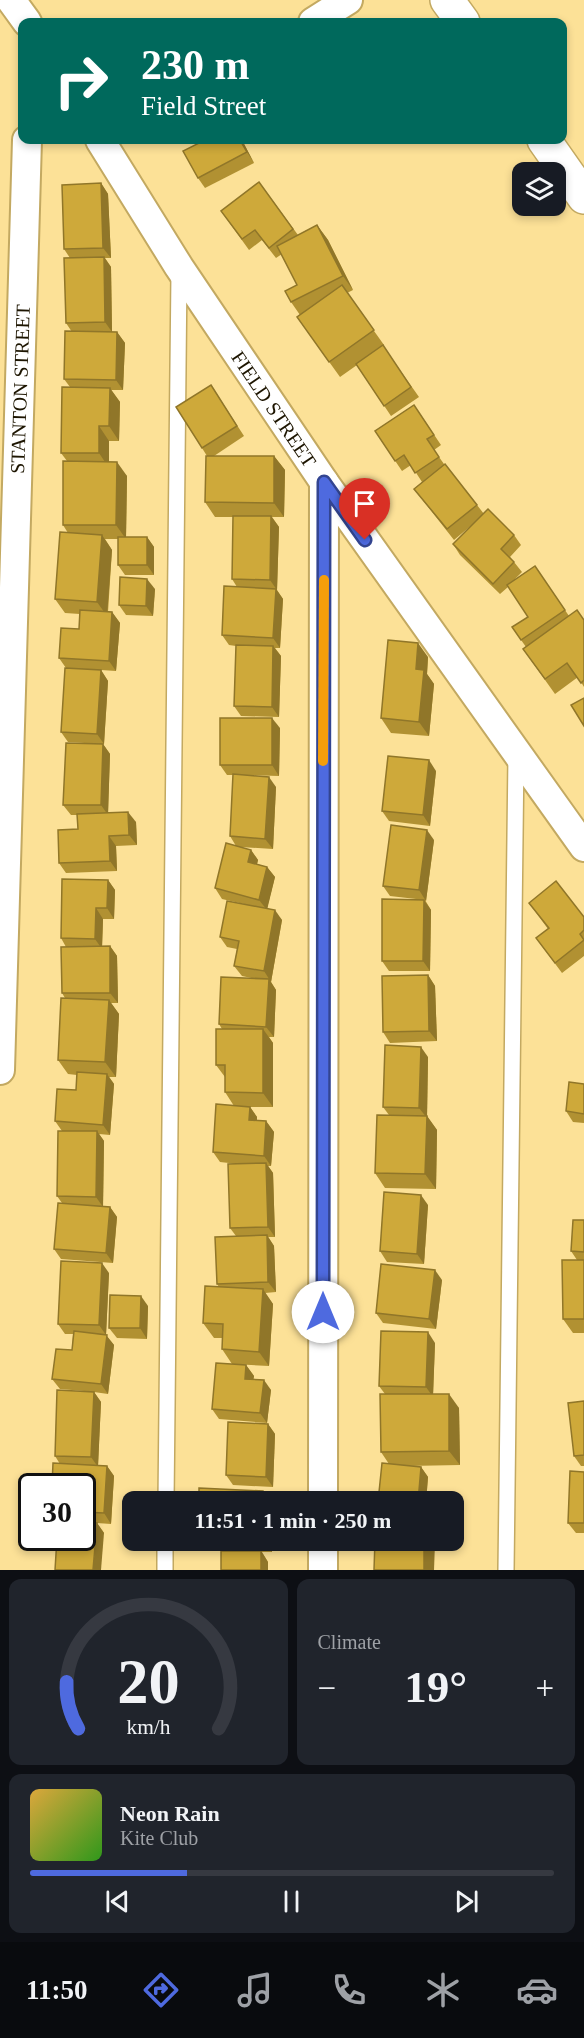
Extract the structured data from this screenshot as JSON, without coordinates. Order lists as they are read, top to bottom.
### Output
{
  "streets": {
    "street": ["STANTON STREET", "FIELD STREET"]
  },
  "page": {
    "turn": ["230 m", "Field Street"],
    "limit": "30",
    "trip": "11:51 · 1 min · 250 m",
    "tile": "Climate",
    "heat": ["−", "19°", "+"],
    "song": ["Neon Rain", "Kite Club"],
    "tabs": "11:50",
    "gauge": ["20", "km/h"]
  }
}
